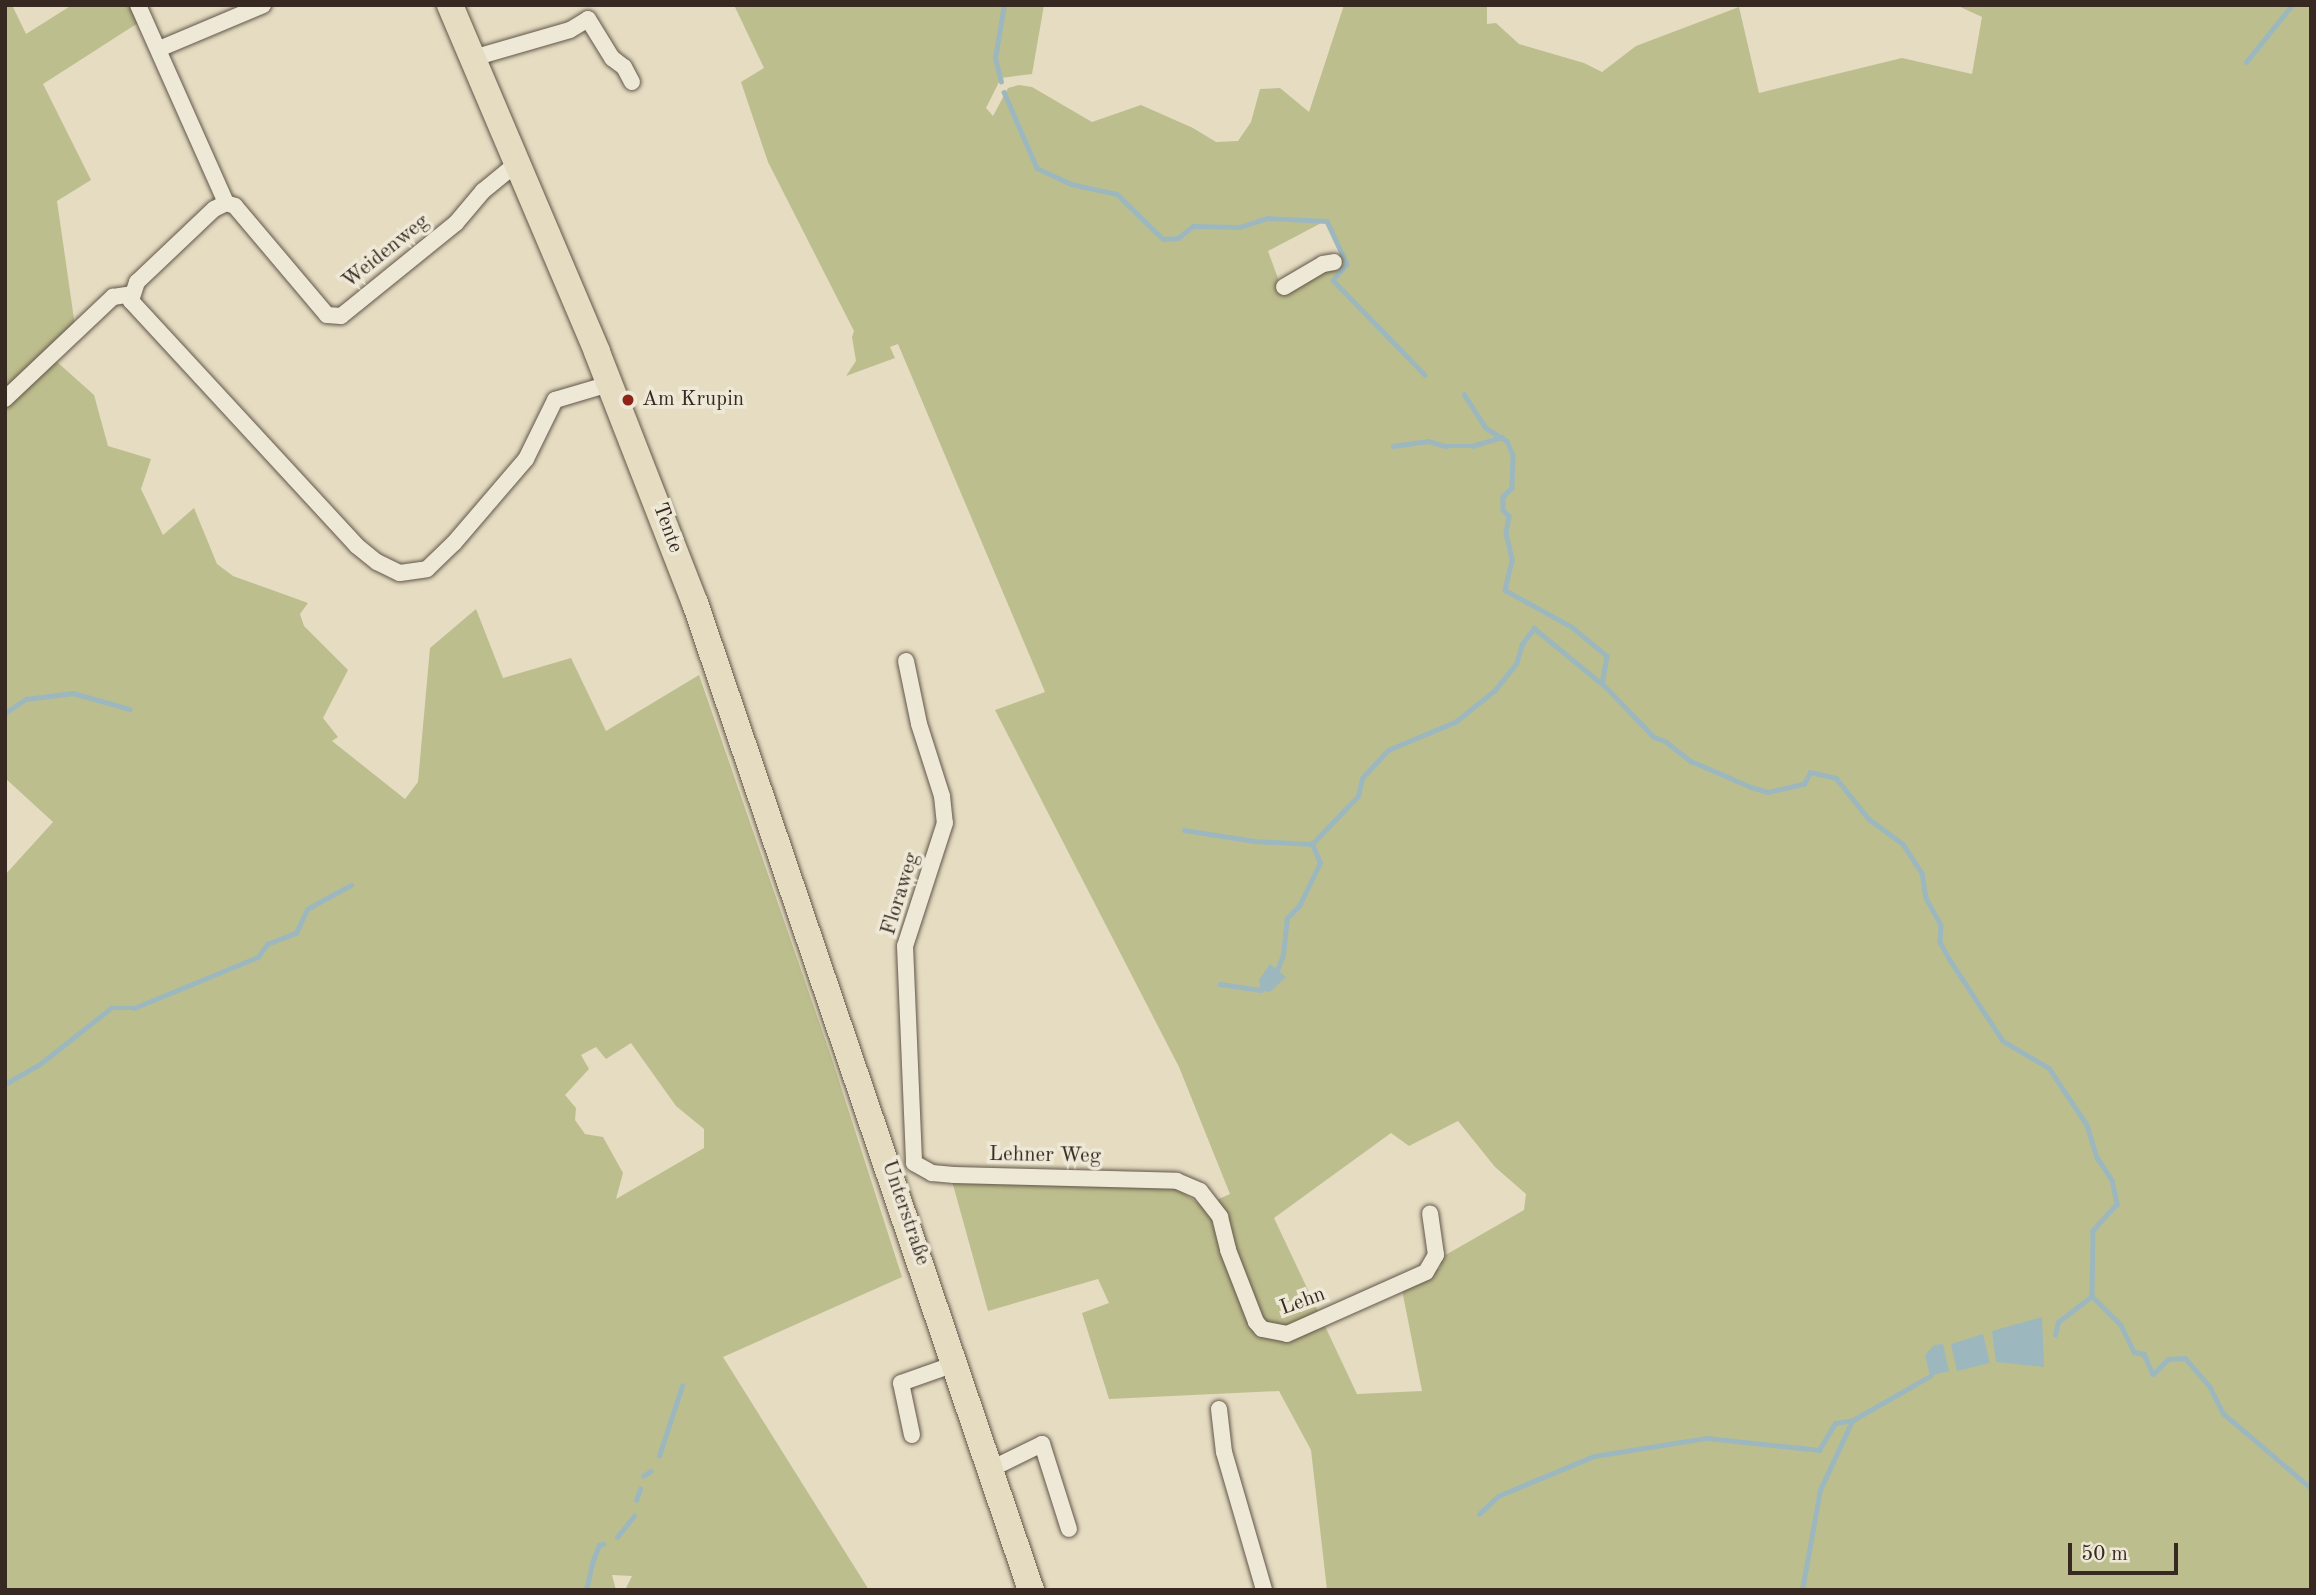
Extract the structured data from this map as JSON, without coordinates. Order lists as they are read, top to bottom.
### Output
{
  "streets": {
    "main road": ["Tente", "Unterstraße"],
    "street": [
      "Weidenweg",
      "Floraweg",
      "Lehner Weg",
      "Lehn"
    ]
  },
  "crossings": [
    ["Weidenweg", "Tente"],
    ["Tente", "Unterstraße"],
    ["Floraweg", "Lehner Weg"],
    ["Floraweg", "Unterstraße"],
    ["Lehner Weg", "Unterstraße"],
    ["Lehner Weg", "Lehn"]
  ],
  "places": ["Am Krupin"],
  "scale_bar": "50 m"
}
